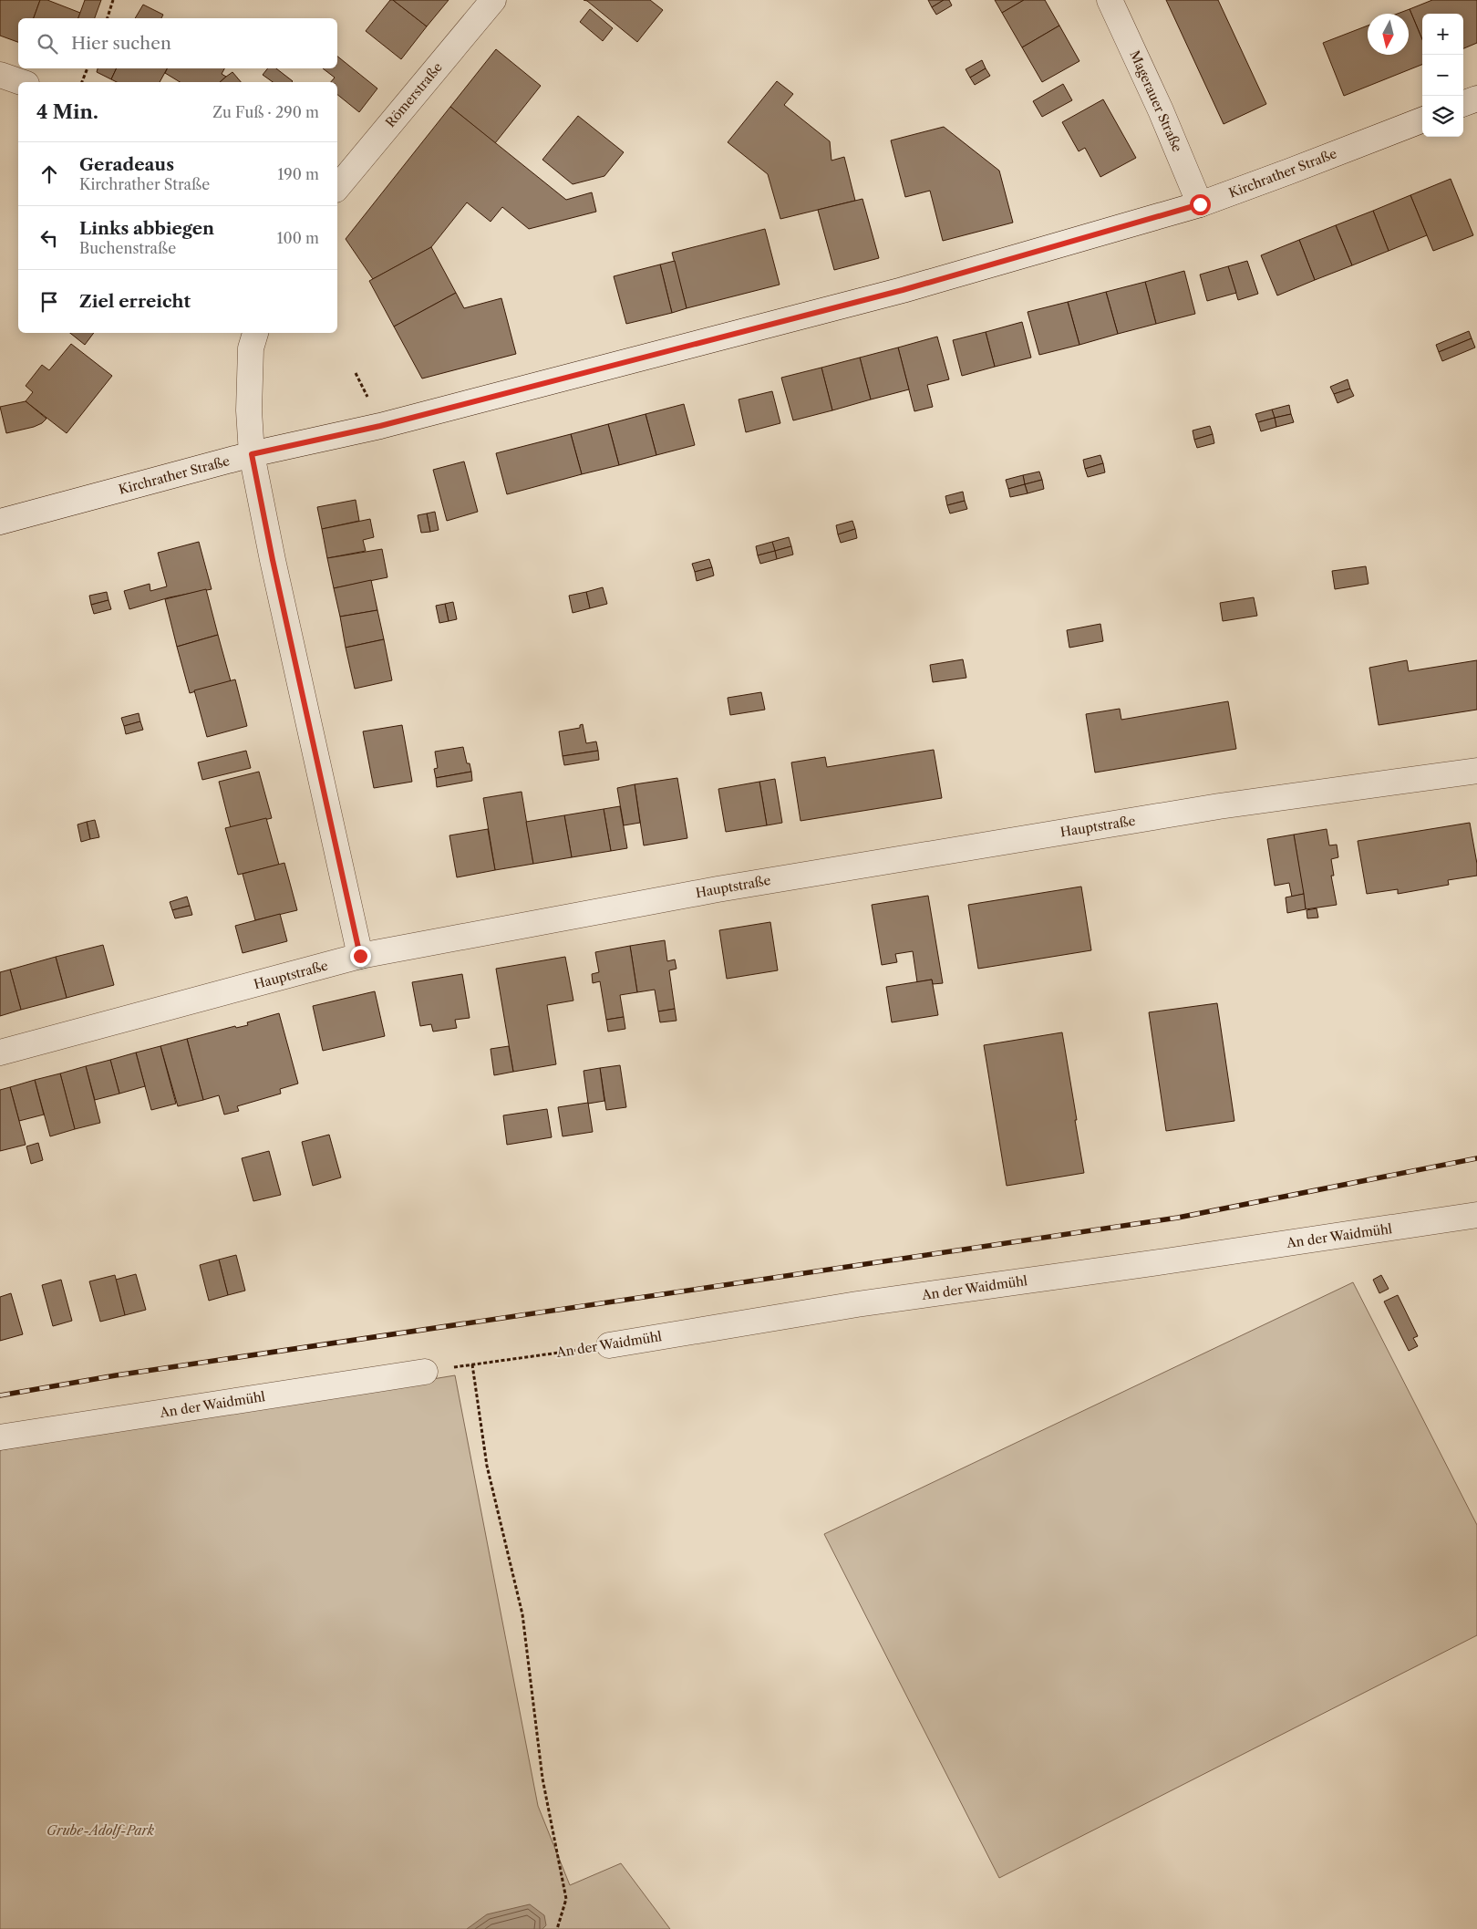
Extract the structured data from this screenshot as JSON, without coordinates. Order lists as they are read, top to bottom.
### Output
{
  "streets": {
    "street": [
      "Römerstraße",
      "Magerauer Straße",
      "Kirchrather Straße",
      "Hauptstraße",
      "An der Waidmühl"
    ]
  },
  "crossings": [
    ["Magerauer Straße", "Kirchrather Straße"]
  ],
  "parks": ["Grube-Adolf-Park"],
  "north": "bottom",
  "page": {
    "map_buttons": ["+", "−"],
    "search": "Hier suchen",
    "heading": ["4 Min.", "Zu Fuß · 290 m"],
    "list": [
      ["Geradeaus", "Kirchrather Straße", "190 m"],
      ["Links abbiegen", "Buchenstraße", "100 m"],
      "Ziel erreicht"
    ]
  }
}
